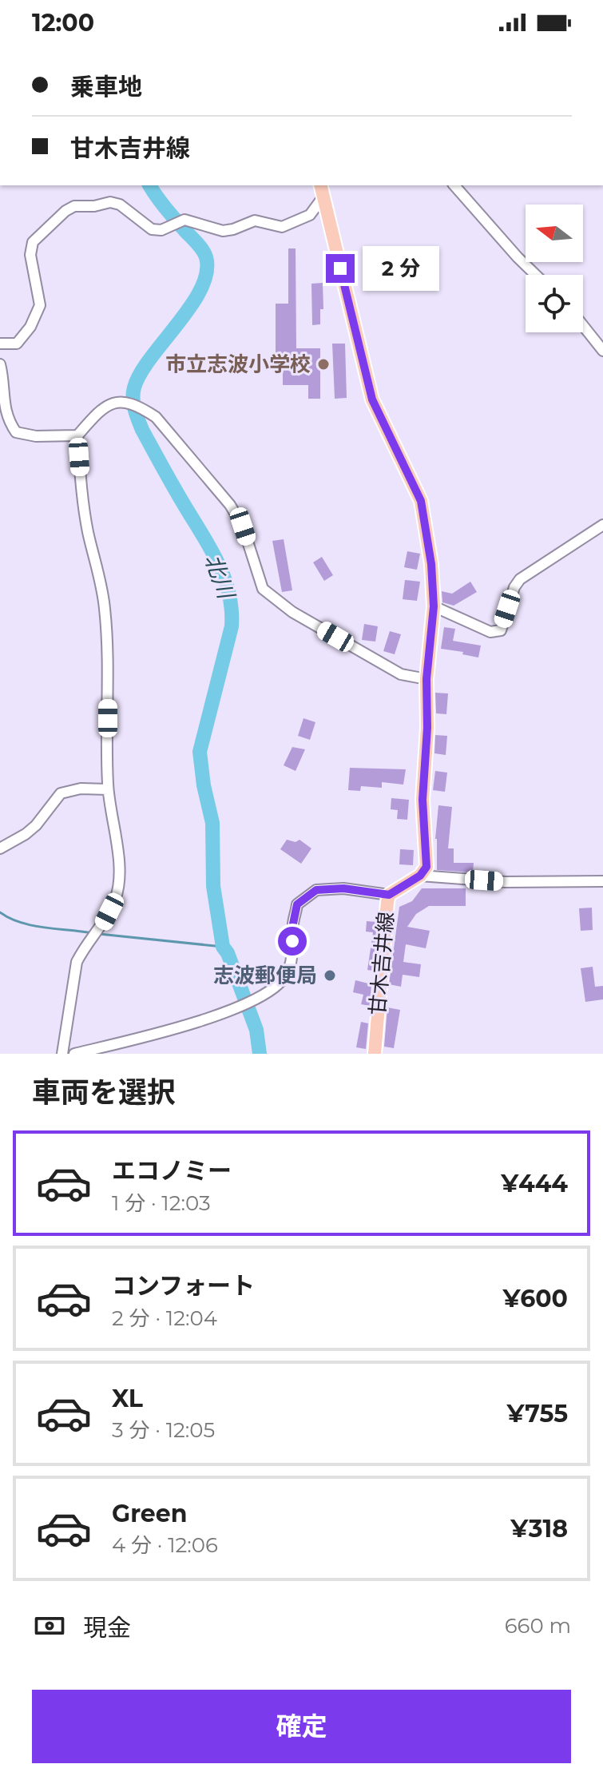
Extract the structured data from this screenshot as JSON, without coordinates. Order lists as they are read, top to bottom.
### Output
{
  "streets": {
    "main road": ["甘木吉井線"]
  },
  "water": ["北川"],
  "places": ["市立志波小学校", "志波郵便局"],
  "north": "left",
  "page": {
    "status": "12:00",
    "banner": ["乗車地", "甘木吉井線"],
    "bubble": "2 分",
    "heading": "車両を選択",
    "list": [
      {
        "name": "エコノミー",
        "note": "1 分 · 12:03",
        "value": "¥444"
      },
      {
        "name": "コンフォート",
        "note": "2 分 · 12:04",
        "value": "¥600"
      },
      {
        "name": "XL",
        "note": "3 分 · 12:05",
        "value": "¥755"
      },
      {
        "name": "Green",
        "note": "4 分 · 12:06",
        "value": "¥318"
      }
    ],
    "pay": ["現金", "660 m"],
    "buttons": "確定"
  }
}
